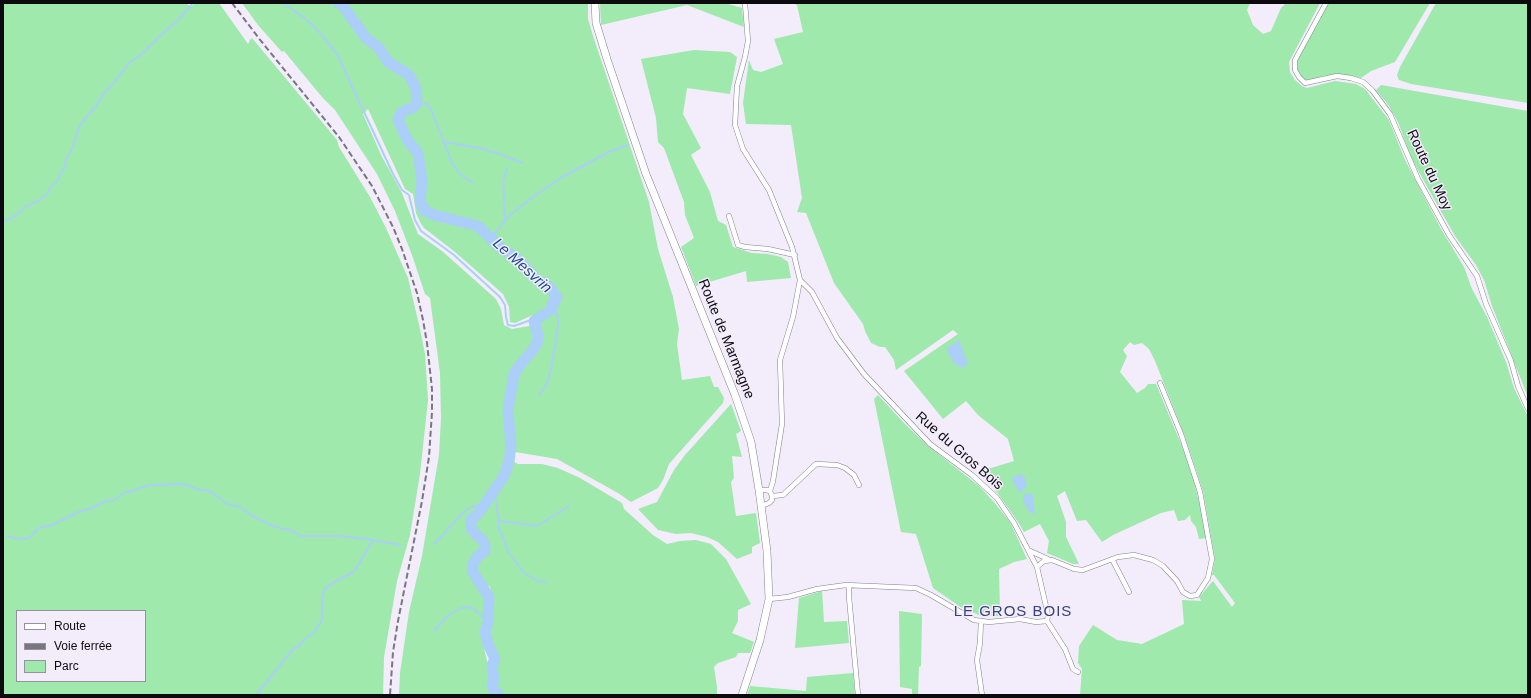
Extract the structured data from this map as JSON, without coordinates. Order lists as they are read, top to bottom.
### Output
{
  "streets": {
    "main road": ["Route de Marmagne"],
    "street": ["Route du Moy", "Rue du Gros Bois"]
  },
  "districts": ["LE GROS BOIS"],
  "water": ["Le Mesvrin"],
  "legend": ["Route", "Voie ferrée", "Parc"]
}
